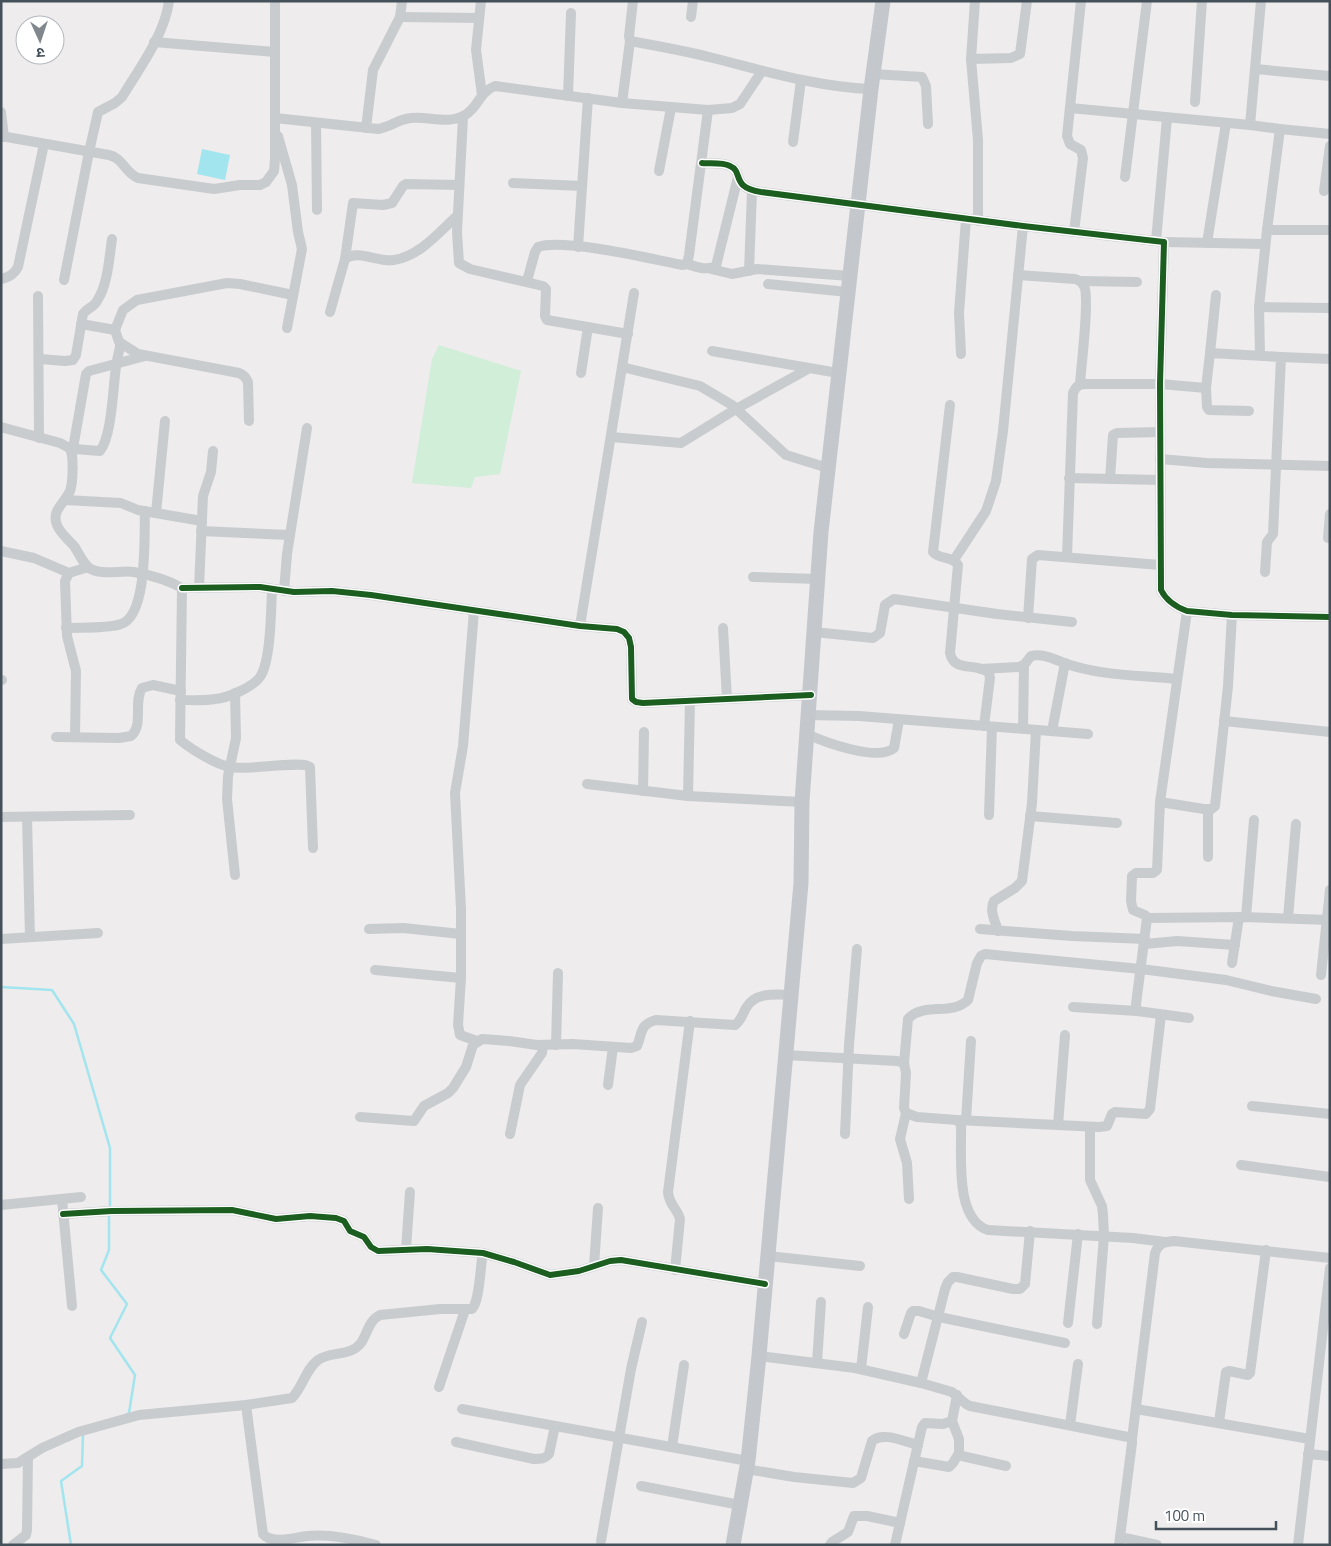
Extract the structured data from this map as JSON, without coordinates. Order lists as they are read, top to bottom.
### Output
{
  "scale_bar": "100 m",
  "north": "bottom"
}
